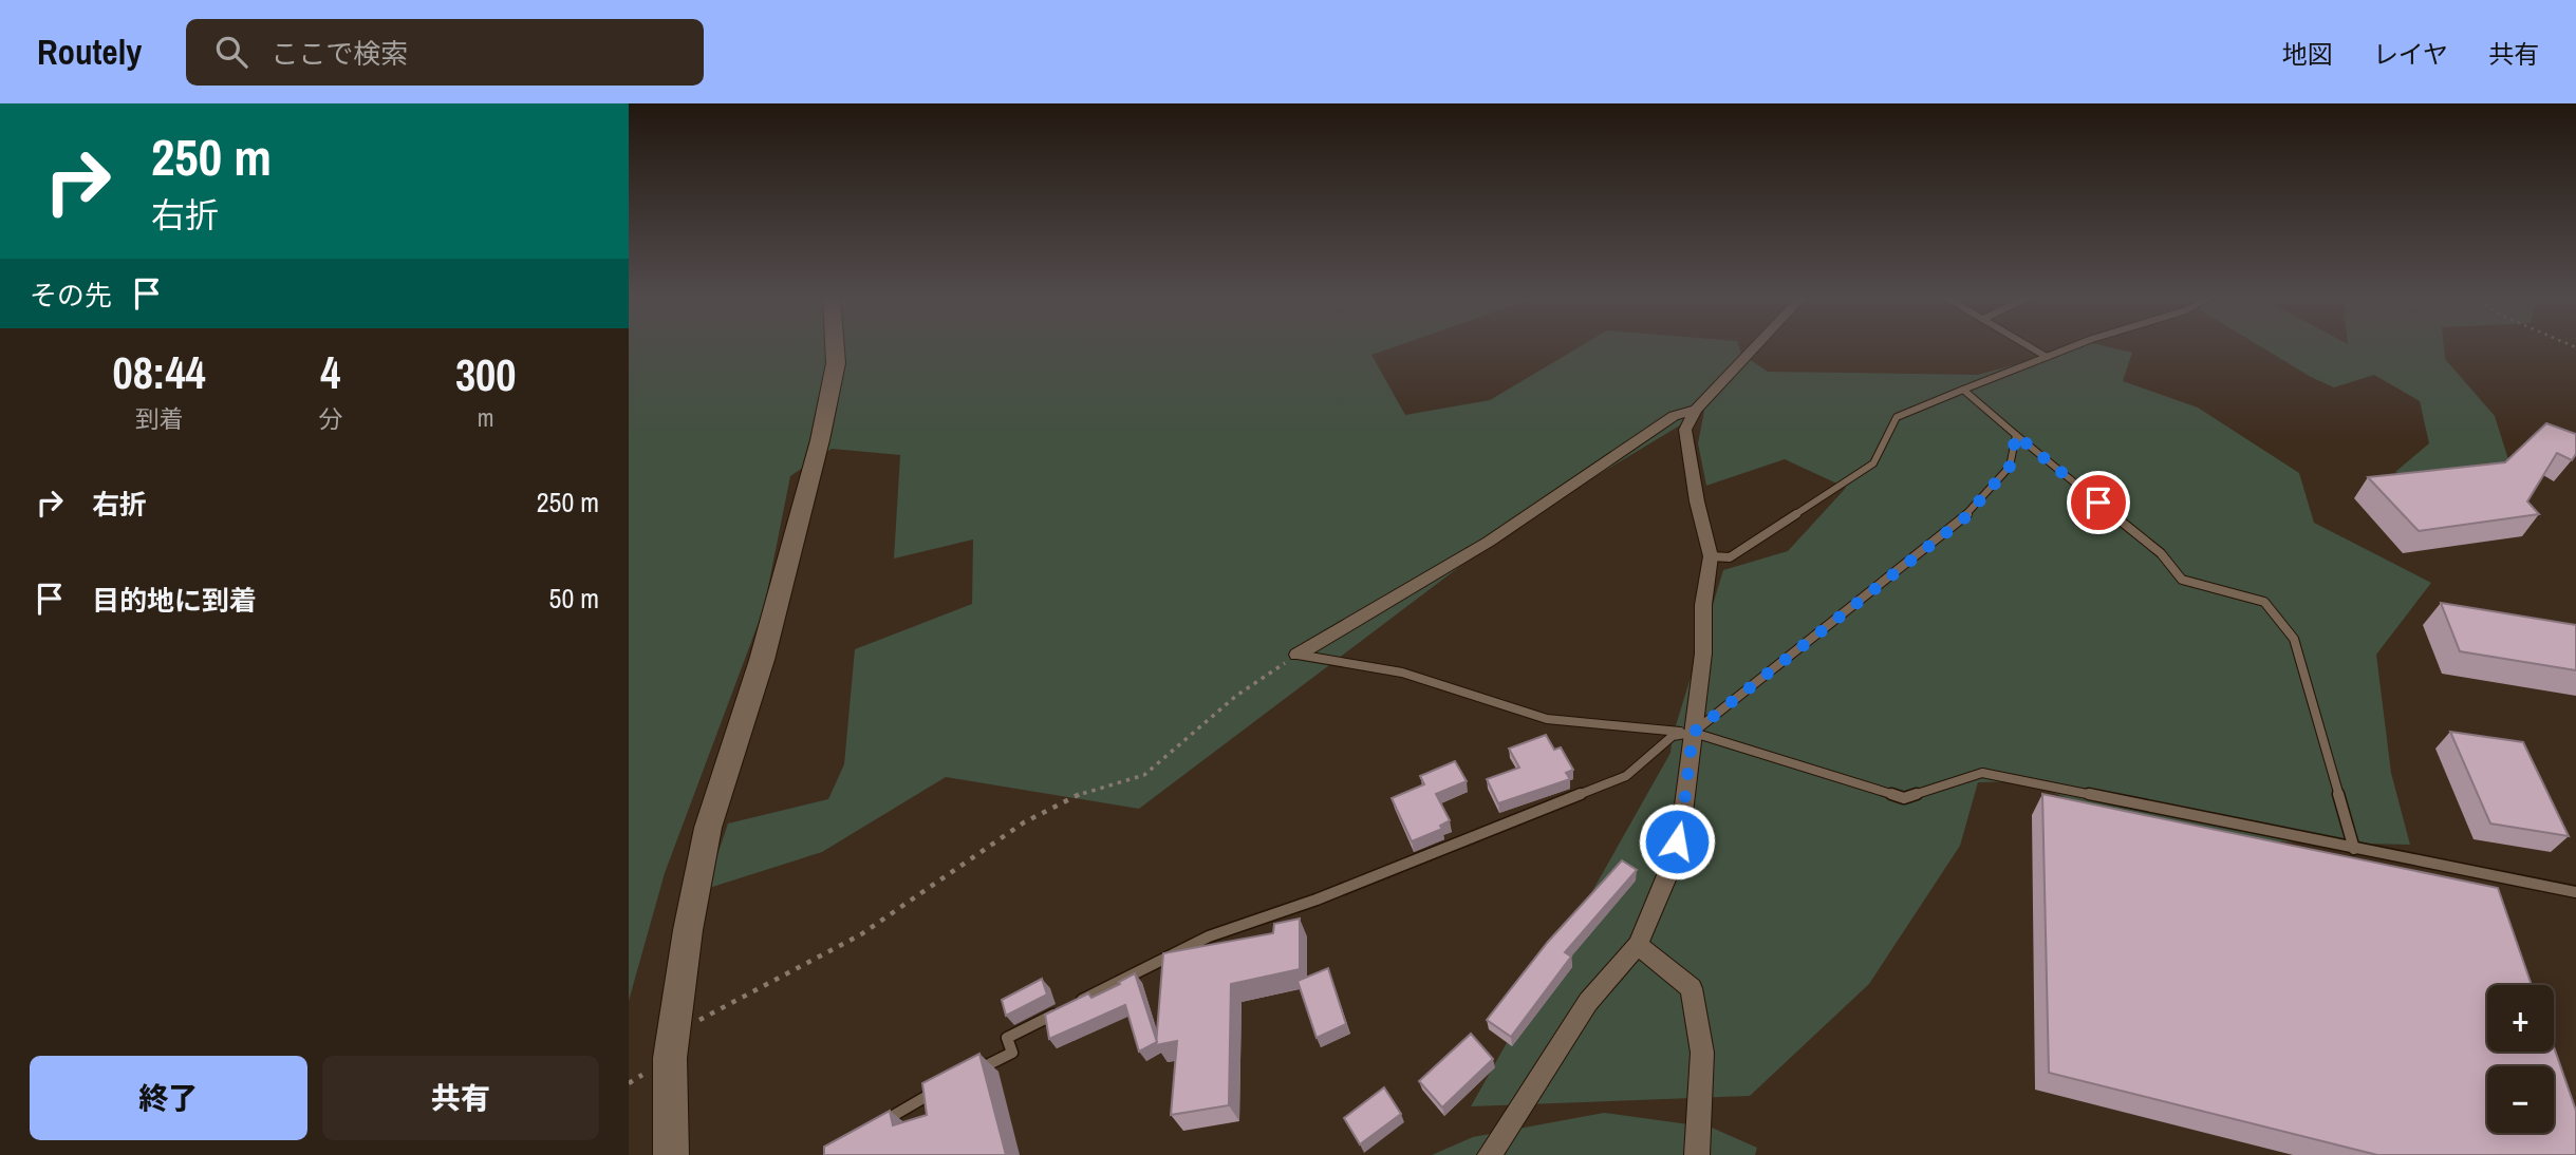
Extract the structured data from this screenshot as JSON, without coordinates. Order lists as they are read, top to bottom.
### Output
{
  "page": {
    "header": "Routely",
    "search": "ここで検索",
    "nav": ["地図", "レイヤ", "共有"],
    "turn": ["250 m", "右折"],
    "then": "その先",
    "eta": [
      "08:44",
      "到着",
      "4",
      "分",
      "300",
      "m"
    ],
    "list": [
      {
        "name": "右折",
        "value": "250 m"
      },
      {
        "name": "目的地に到着",
        "value": "50 m"
      }
    ],
    "map_buttons": ["+", "−"],
    "buttons": ["終了", "共有"]
  }
}
